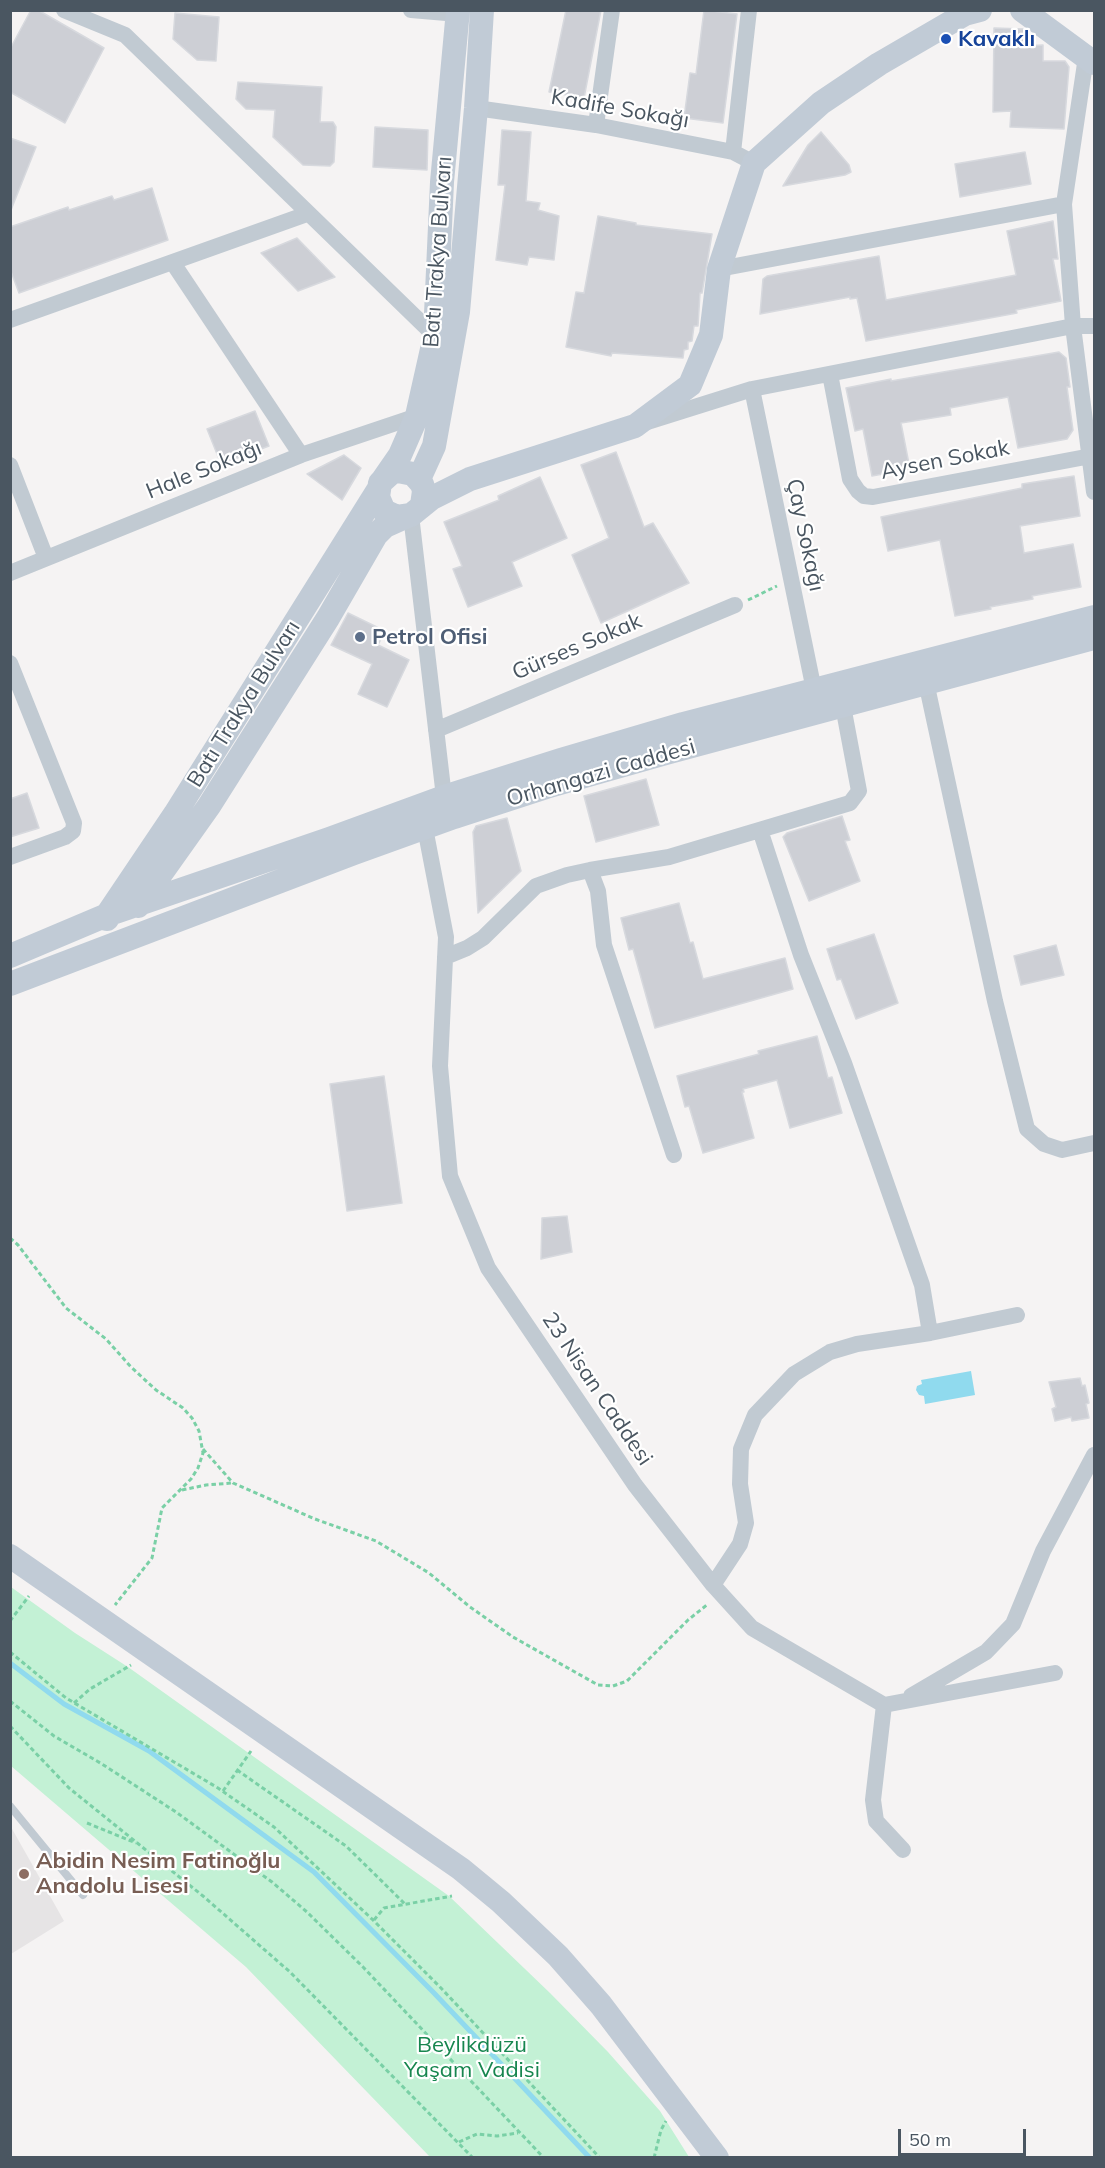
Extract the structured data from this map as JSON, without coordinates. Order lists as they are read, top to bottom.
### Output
{
  "streets": {
    "main road": ["Batı Trakya Bulvarı", "Orhangazi Caddesi"],
    "street": [
      "Kadife Sokağı",
      "Aysen Sokak",
      "Hale Sokağı",
      "Çay Sokağı",
      "Gürses Sokak",
      "23 Nisan Caddesi"
    ]
  },
  "crossings": [
    ["Kadife Sokağı", "Batı Trakya Bulvarı"],
    ["Batı Trakya Bulvarı", "Hale Sokağı"],
    ["Batı Trakya Bulvarı", "Orhangazi Caddesi"],
    ["Çay Sokağı", "Orhangazi Caddesi"],
    ["Orhangazi Caddesi", "23 Nisan Caddesi"]
  ],
  "parks": ["Beylikdüzü Yaşam Vadisi"],
  "places": ["Kavaklı", "Petrol Ofisi", "Abidin Nesim Fatinoğlu Anadolu Lisesi"],
  "scale_bar": "50 m"
}
